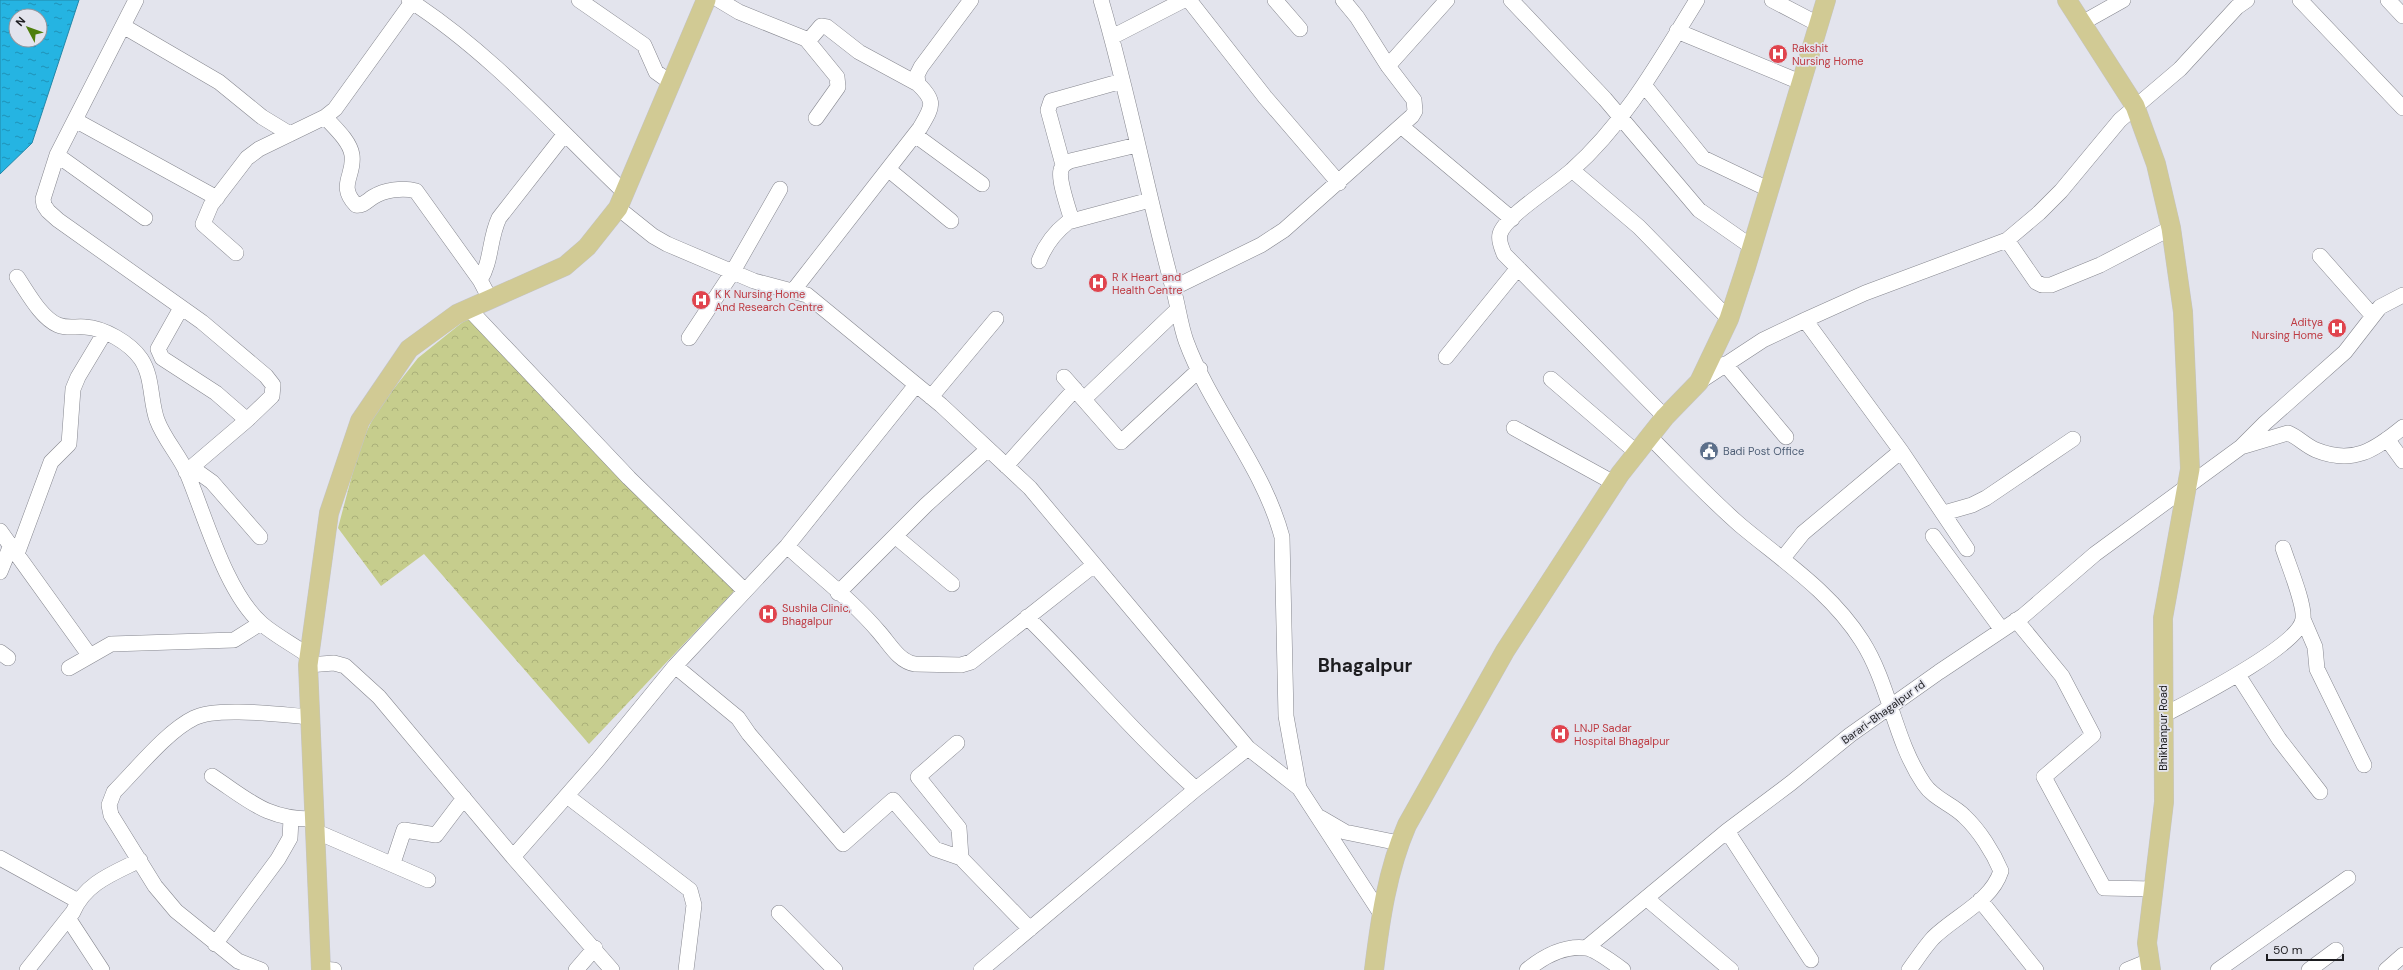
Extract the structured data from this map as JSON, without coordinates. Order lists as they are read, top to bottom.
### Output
{
  "streets": {
    "main road": ["Bhikhanpur Road"],
    "street": ["Barari-Bhagalpur rd"]
  },
  "crossings": [
    ["Barari-Bhagalpur rd", "Bhikhanpur Road"]
  ],
  "districts": ["Bhagalpur"],
  "places": {
    "hospital": [
      "Rakshit Nursing Home",
      "R K Heart and Health Centre",
      "K K Nursing Home And Research Centre",
      "Aditya Nursing Home",
      "Sushila Clinic, Bhagalpur",
      "LNJP Sadar Hospital Bhagalpur"
    ],
    "public building": ["Badi Post Office"]
  },
  "scale_bar": "50 m",
  "north": "top left"
}
